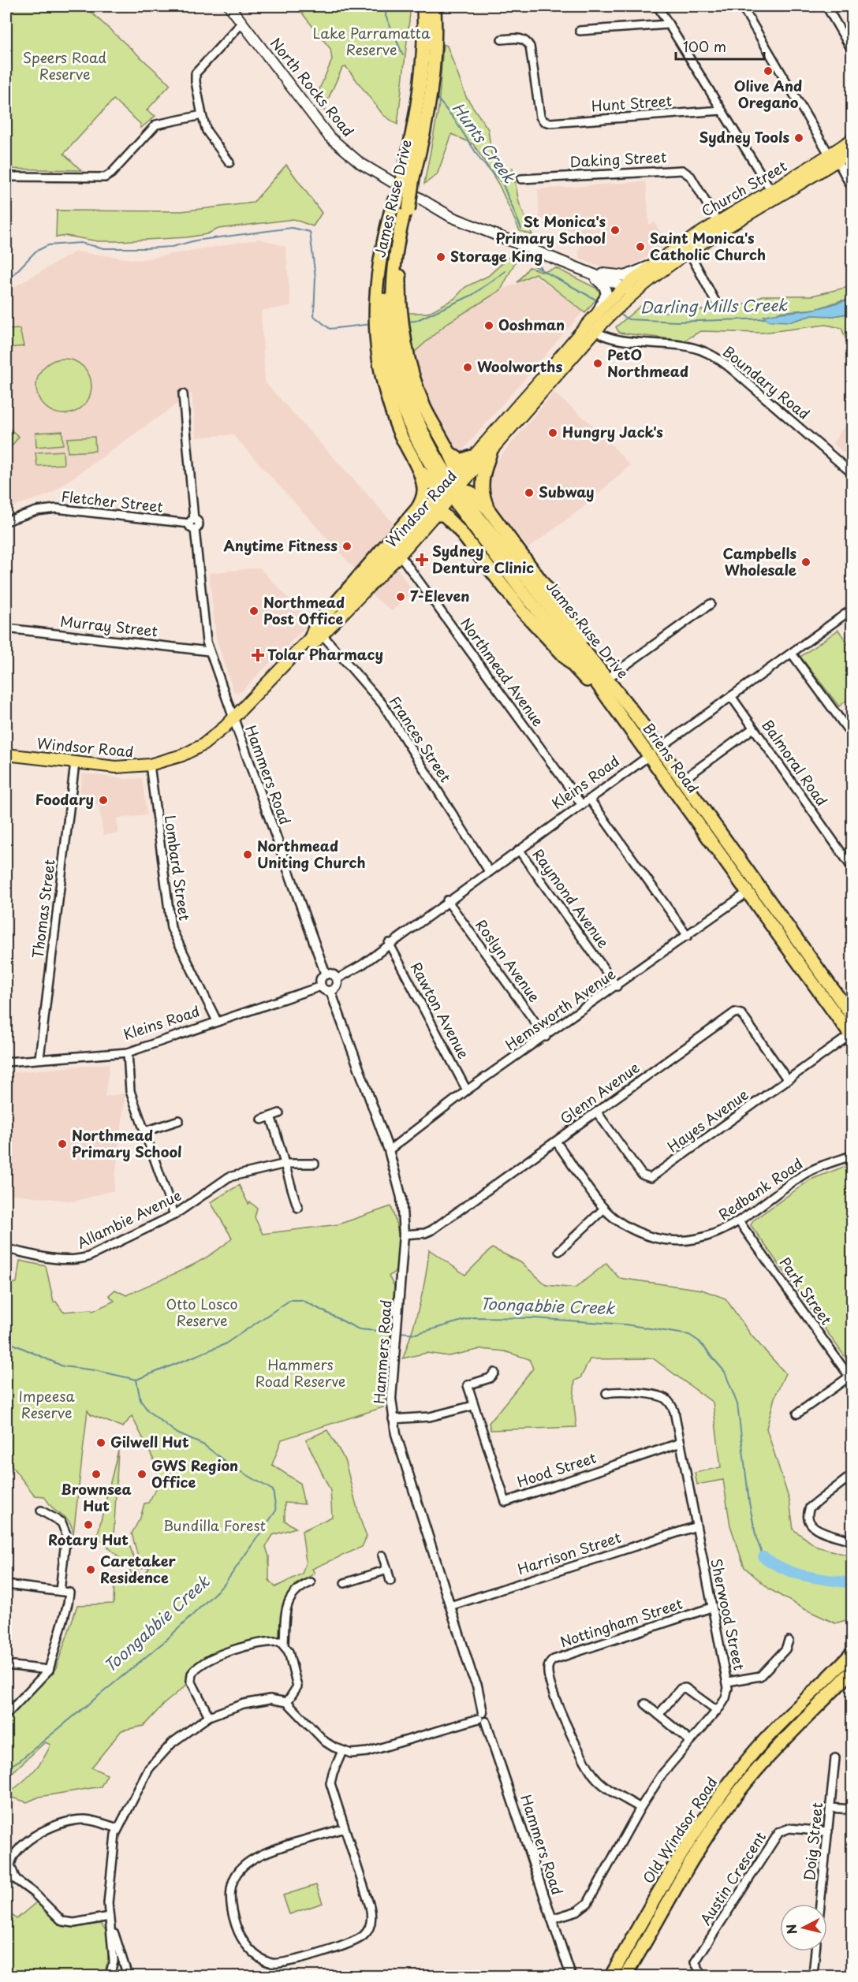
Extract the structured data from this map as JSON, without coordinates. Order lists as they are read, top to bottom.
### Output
{
  "streets": {
    "highway": ["James Ruse Drive", "Briens Road", "Old Windsor Road"],
    "main road": ["North Rocks Road", "Church Street", "Windsor Road"],
    "street": [
      "Hunt Street",
      "Daking Street",
      "Boundary Road",
      "Fletcher Street",
      "Murray Street",
      "Northmead Avenue",
      "Frances Street",
      "Balmoral Road",
      "Hammers Road",
      "Kleins Road",
      "Lombard Street",
      "Raymond Avenue",
      "Thomas Street",
      "Roslyn Avenue",
      "Hemsworth Avenue",
      "Rawton Avenue",
      "Glenn Avenue",
      "Hayes Avenue",
      "Redbank Road",
      "Allambie Avenue",
      "Park Street",
      "Hood Street",
      "Harrison Street",
      "Sherwood Street",
      "Nottingham Street",
      "Doig Street",
      "Austin Crescent"
    ]
  },
  "crossings": [
    ["North Rocks Road", "Church Street"],
    ["Daking Street", "Church Street"],
    ["Church Street", "Windsor Road"],
    ["James Ruse Drive", "Windsor Road"],
    ["James Ruse Drive", "Briens Road"],
    ["Boundary Road", "Windsor Road"],
    ["Windsor Road", "Northmead Avenue"],
    ["Windsor Road", "Frances Street"],
    ["Windsor Road", "Briens Road"],
    ["Windsor Road", "Hammers Road"],
    ["Windsor Road", "Lombard Street"],
    ["Windsor Road", "Thomas Street"],
    ["Northmead Avenue", "Kleins Road"],
    ["Frances Street", "Kleins Road"],
    ["Briens Road", "Kleins Road"],
    ["Briens Road", "Hemsworth Avenue"],
    ["Briens Road", "Hayes Avenue"],
    ["Balmoral Road", "Kleins Road"],
    ["Hammers Road", "Kleins Road"],
    ["Hammers Road", "Hemsworth Avenue"],
    ["Hammers Road", "Glenn Avenue"],
    ["Hammers Road", "Harrison Street"],
    ["Hammers Road", "Sherwood Street"],
    ["Kleins Road", "Lombard Street"],
    ["Kleins Road", "Raymond Avenue"],
    ["Kleins Road", "Thomas Street"],
    ["Kleins Road", "Roslyn Avenue"],
    ["Kleins Road", "Rawton Avenue"],
    ["Raymond Avenue", "Hemsworth Avenue"],
    ["Roslyn Avenue", "Hemsworth Avenue"],
    ["Hemsworth Avenue", "Rawton Avenue"],
    ["Glenn Avenue", "Hayes Avenue"],
    ["Glenn Avenue", "Redbank Road"],
    ["Redbank Road", "Park Street"],
    ["Hood Street", "Sherwood Street"],
    ["Harrison Street", "Sherwood Street"],
    ["Sherwood Street", "Nottingham Street"],
    ["Doig Street", "Austin Crescent"]
  ],
  "water": ["Hunts Creek", "Darling Mills Creek", "Toongabbie Creek"],
  "parks": [
    "Lake Parramatta Reserve",
    "Speers Road Reserve",
    "Otto Losco Reserve",
    "Hammers Road Reserve",
    "Impeesa Reserve",
    "Bundilla Forest"
  ],
  "places": {
    "other": [
      "Olive And Oregano",
      "Sydney Tools",
      "St Monica's Primary School",
      "Saint Monica's Catholic Church",
      "Storage King",
      "Ooshman",
      "PetO Northmead",
      "Woolworths",
      "Hungry Jack's",
      "Subway",
      "Anytime Fitness",
      "Campbells Wholesale",
      "7-Eleven",
      "Northmead Post Office",
      "Foodary",
      "Northmead Uniting Church",
      "Northmead Primary School",
      "Gilwell Hut",
      "Brownsea Hut",
      "GWS Region Office",
      "Rotary Hut",
      "Caretaker Residence"
    ],
    "health": ["Sydney Denture Clinic", "Tolar Pharmacy"]
  },
  "scale_bar": "100 m",
  "north": "left"
}
